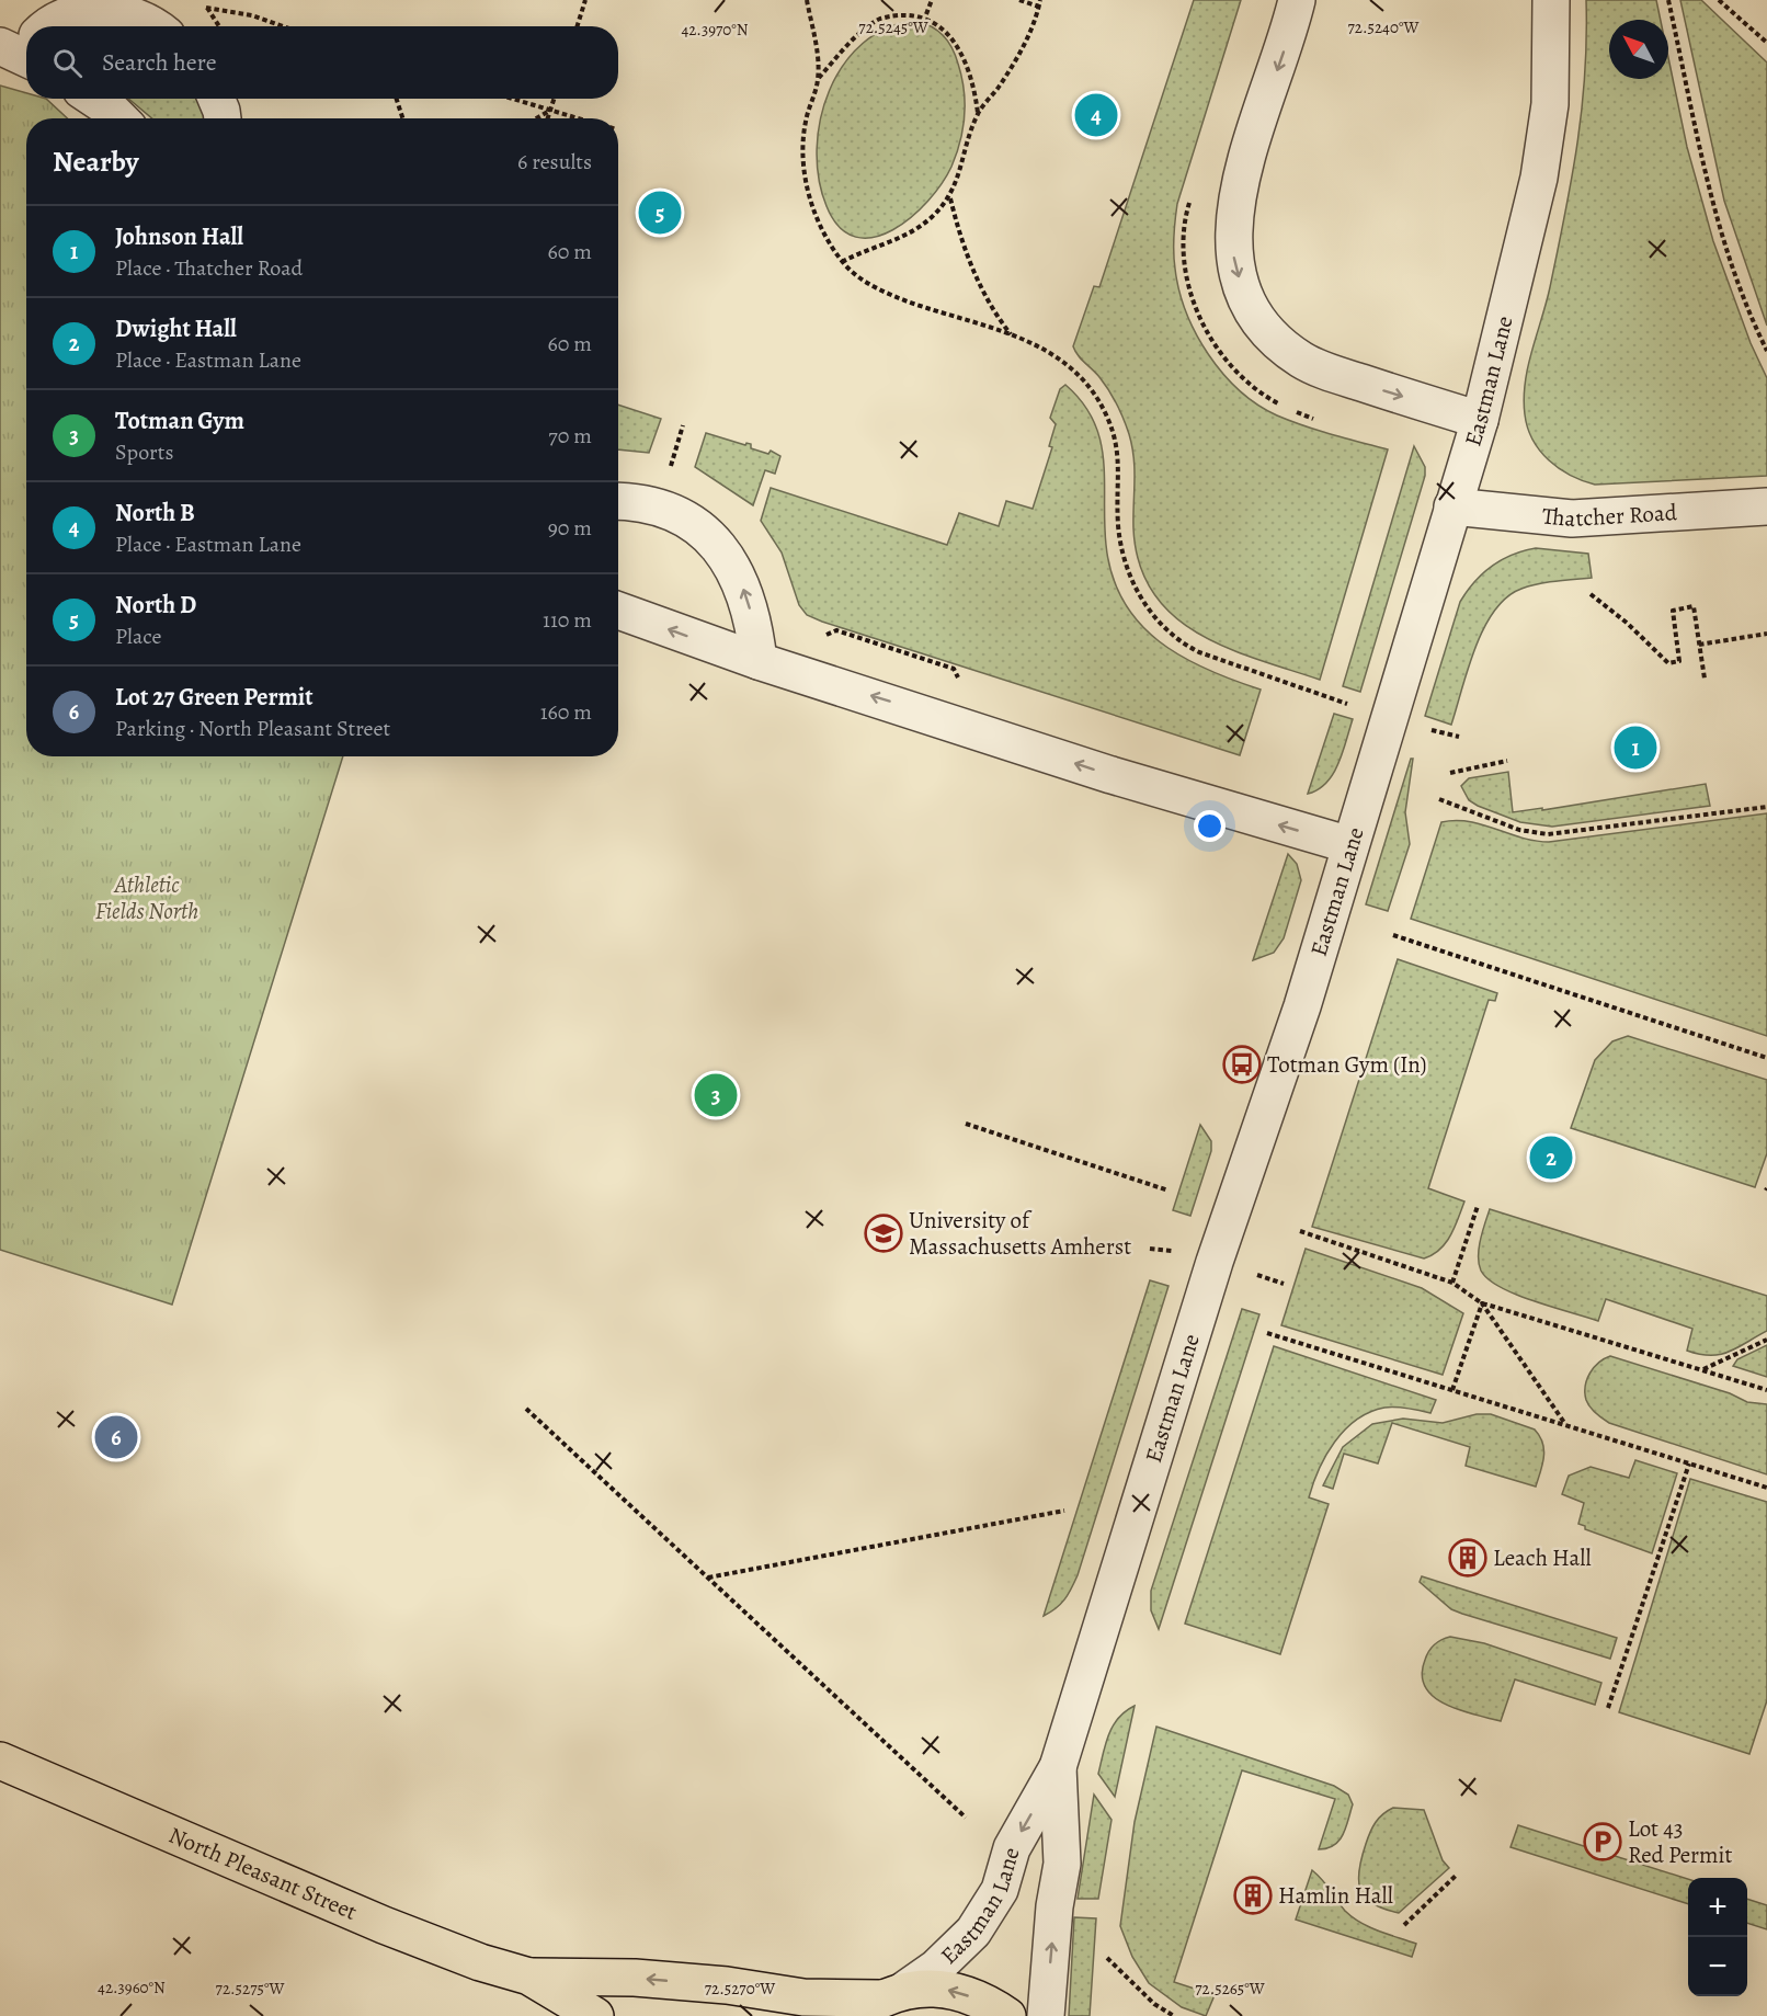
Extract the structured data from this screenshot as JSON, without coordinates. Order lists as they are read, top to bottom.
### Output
{
  "streets": {
    "main road": ["North Pleasant Street"],
    "street": ["Eastman Lane", "Thatcher Road"]
  },
  "crossings": [
    ["Eastman Lane", "Thatcher Road"],
    ["Eastman Lane", "North Pleasant Street"]
  ],
  "one_way": ["North Pleasant Street"],
  "parks": ["Athletic Fields North"],
  "places": {
    "bus stop": ["Totman Gym (In)"],
    "school or university": ["University of Massachusetts Amherst"],
    "building": ["Leach Hall", "Hamlin Hall"],
    "parking": ["Lot 43 Red Permit"]
  },
  "north": "top left",
  "page": {
    "search": "Search here",
    "pins": [
      "4",
      "5",
      "1",
      "3",
      "2",
      "6"
    ],
    "heading": ["Nearby", "6 results"],
    "list": [
      {
        "mark": "1",
        "name": "Johnson Hall",
        "note": "Place · Thatcher Road",
        "value": "60 m"
      },
      {
        "mark": "2",
        "name": "Dwight Hall",
        "note": "Place · Eastman Lane",
        "value": "60 m"
      },
      {
        "mark": "3",
        "name": "Totman Gym",
        "note": "Sports",
        "value": "70 m"
      },
      {
        "mark": "4",
        "name": "North B",
        "note": "Place · Eastman Lane",
        "value": "90 m"
      },
      {
        "mark": "5",
        "name": "North D",
        "note": "Place",
        "value": "110 m"
      },
      {
        "mark": "6",
        "name": "Lot 27 Green Permit",
        "note": "Parking · North Pleasant Street",
        "value": "160 m"
      }
    ],
    "map_buttons": ["+", "−"]
  },
  "coordinates": [
    "72.5240°W",
    "72.5245°W",
    "42.3970°N",
    "42.3960°N",
    "72.5275°W",
    "72.5270°W",
    "72.5265°W"
  ]
}
